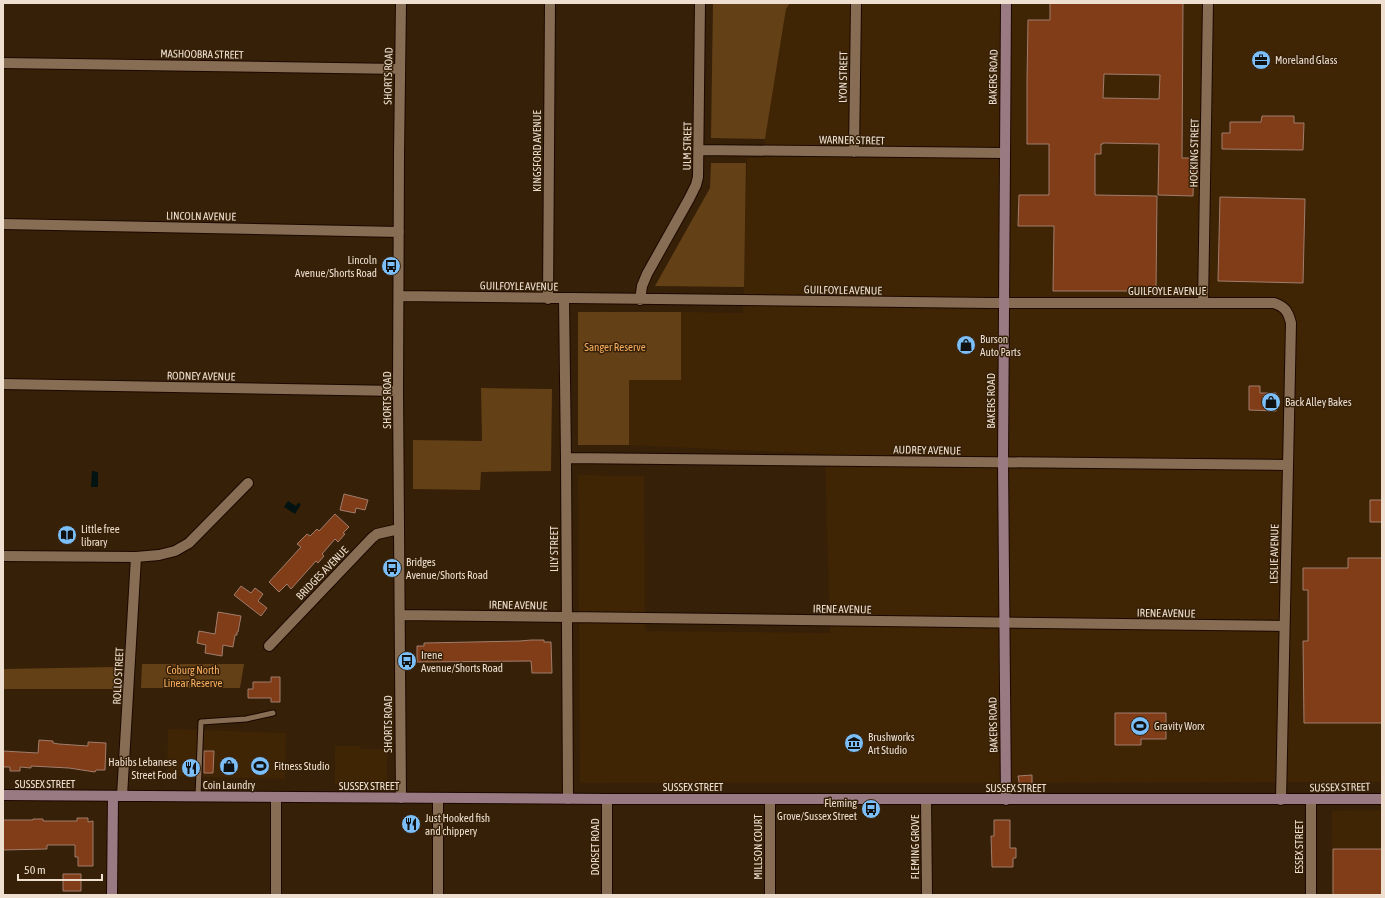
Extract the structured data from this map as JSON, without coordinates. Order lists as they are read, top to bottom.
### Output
{
  "streets": {
    "street": [
      "MASHOOBRA STREET",
      "SHORTS ROAD",
      "LYON STREET",
      "BAKERS ROAD",
      "WARNER STREET",
      "ULM STREET",
      "KINGSFORD AVENUE",
      "HOCKING STREET",
      "LINCOLN AVENUE",
      "GUILFOYLE AVENUE",
      "RODNEY AVENUE",
      "AUDREY AVENUE",
      "LILY STREET",
      "LESLIE AVENUE",
      "BRIDGES AVENUE",
      "IRENE AVENUE",
      "ROLLO STREET",
      "SUSSEX STREET",
      "DORSET ROAD",
      "MILLSON COURT",
      "FLEMING GROVE",
      "ESSEX STREET"
    ]
  },
  "crossings": [
    ["MASHOOBRA STREET", "SHORTS ROAD"],
    ["SHORTS ROAD", "LINCOLN AVENUE"],
    ["SHORTS ROAD", "GUILFOYLE AVENUE"],
    ["SHORTS ROAD", "RODNEY AVENUE"],
    ["SHORTS ROAD", "BRIDGES AVENUE"],
    ["SHORTS ROAD", "IRENE AVENUE"],
    ["SHORTS ROAD", "SUSSEX STREET"],
    ["LYON STREET", "WARNER STREET"],
    ["BAKERS ROAD", "WARNER STREET"],
    ["BAKERS ROAD", "GUILFOYLE AVENUE"],
    ["BAKERS ROAD", "AUDREY AVENUE"],
    ["BAKERS ROAD", "IRENE AVENUE"],
    ["BAKERS ROAD", "SUSSEX STREET"],
    ["WARNER STREET", "ULM STREET"],
    ["ULM STREET", "GUILFOYLE AVENUE"],
    ["KINGSFORD AVENUE", "GUILFOYLE AVENUE"],
    ["HOCKING STREET", "GUILFOYLE AVENUE"],
    ["GUILFOYLE AVENUE", "LILY STREET"],
    ["GUILFOYLE AVENUE", "LESLIE AVENUE"],
    ["AUDREY AVENUE", "LILY STREET"],
    ["AUDREY AVENUE", "LESLIE AVENUE"],
    ["LILY STREET", "IRENE AVENUE"],
    ["LILY STREET", "SUSSEX STREET"],
    ["LESLIE AVENUE", "IRENE AVENUE"],
    ["LESLIE AVENUE", "SUSSEX STREET"],
    ["ROLLO STREET", "SUSSEX STREET"],
    ["SUSSEX STREET", "DORSET ROAD"],
    ["SUSSEX STREET", "MILLSON COURT"],
    ["SUSSEX STREET", "FLEMING GROVE"],
    ["SUSSEX STREET", "ESSEX STREET"]
  ],
  "parks": ["Sanger Reserve", "Coburg North Linear Reserve"],
  "places": {
    "office": ["Moreland Glass"],
    "bus stop": [
      "Lincoln Avenue/Shorts Road",
      "Bridges Avenue/Shorts Road",
      "Irene Avenue/Shorts Road",
      "Fleming Grove/Sussex Street"
    ],
    "shop": ["Burson Auto Parts", "Back Alley Bakes", "Coin Laundry"],
    "library": ["Little free library"],
    "sports": ["Gravity Worx", "Fitness Studio"],
    "museum": ["Brushworks Art Studio"],
    "restaurant": ["Habibs Lebanese Street Food", "Just Hooked fish and chippery"]
  },
  "scale_bar": "50 m"
}
